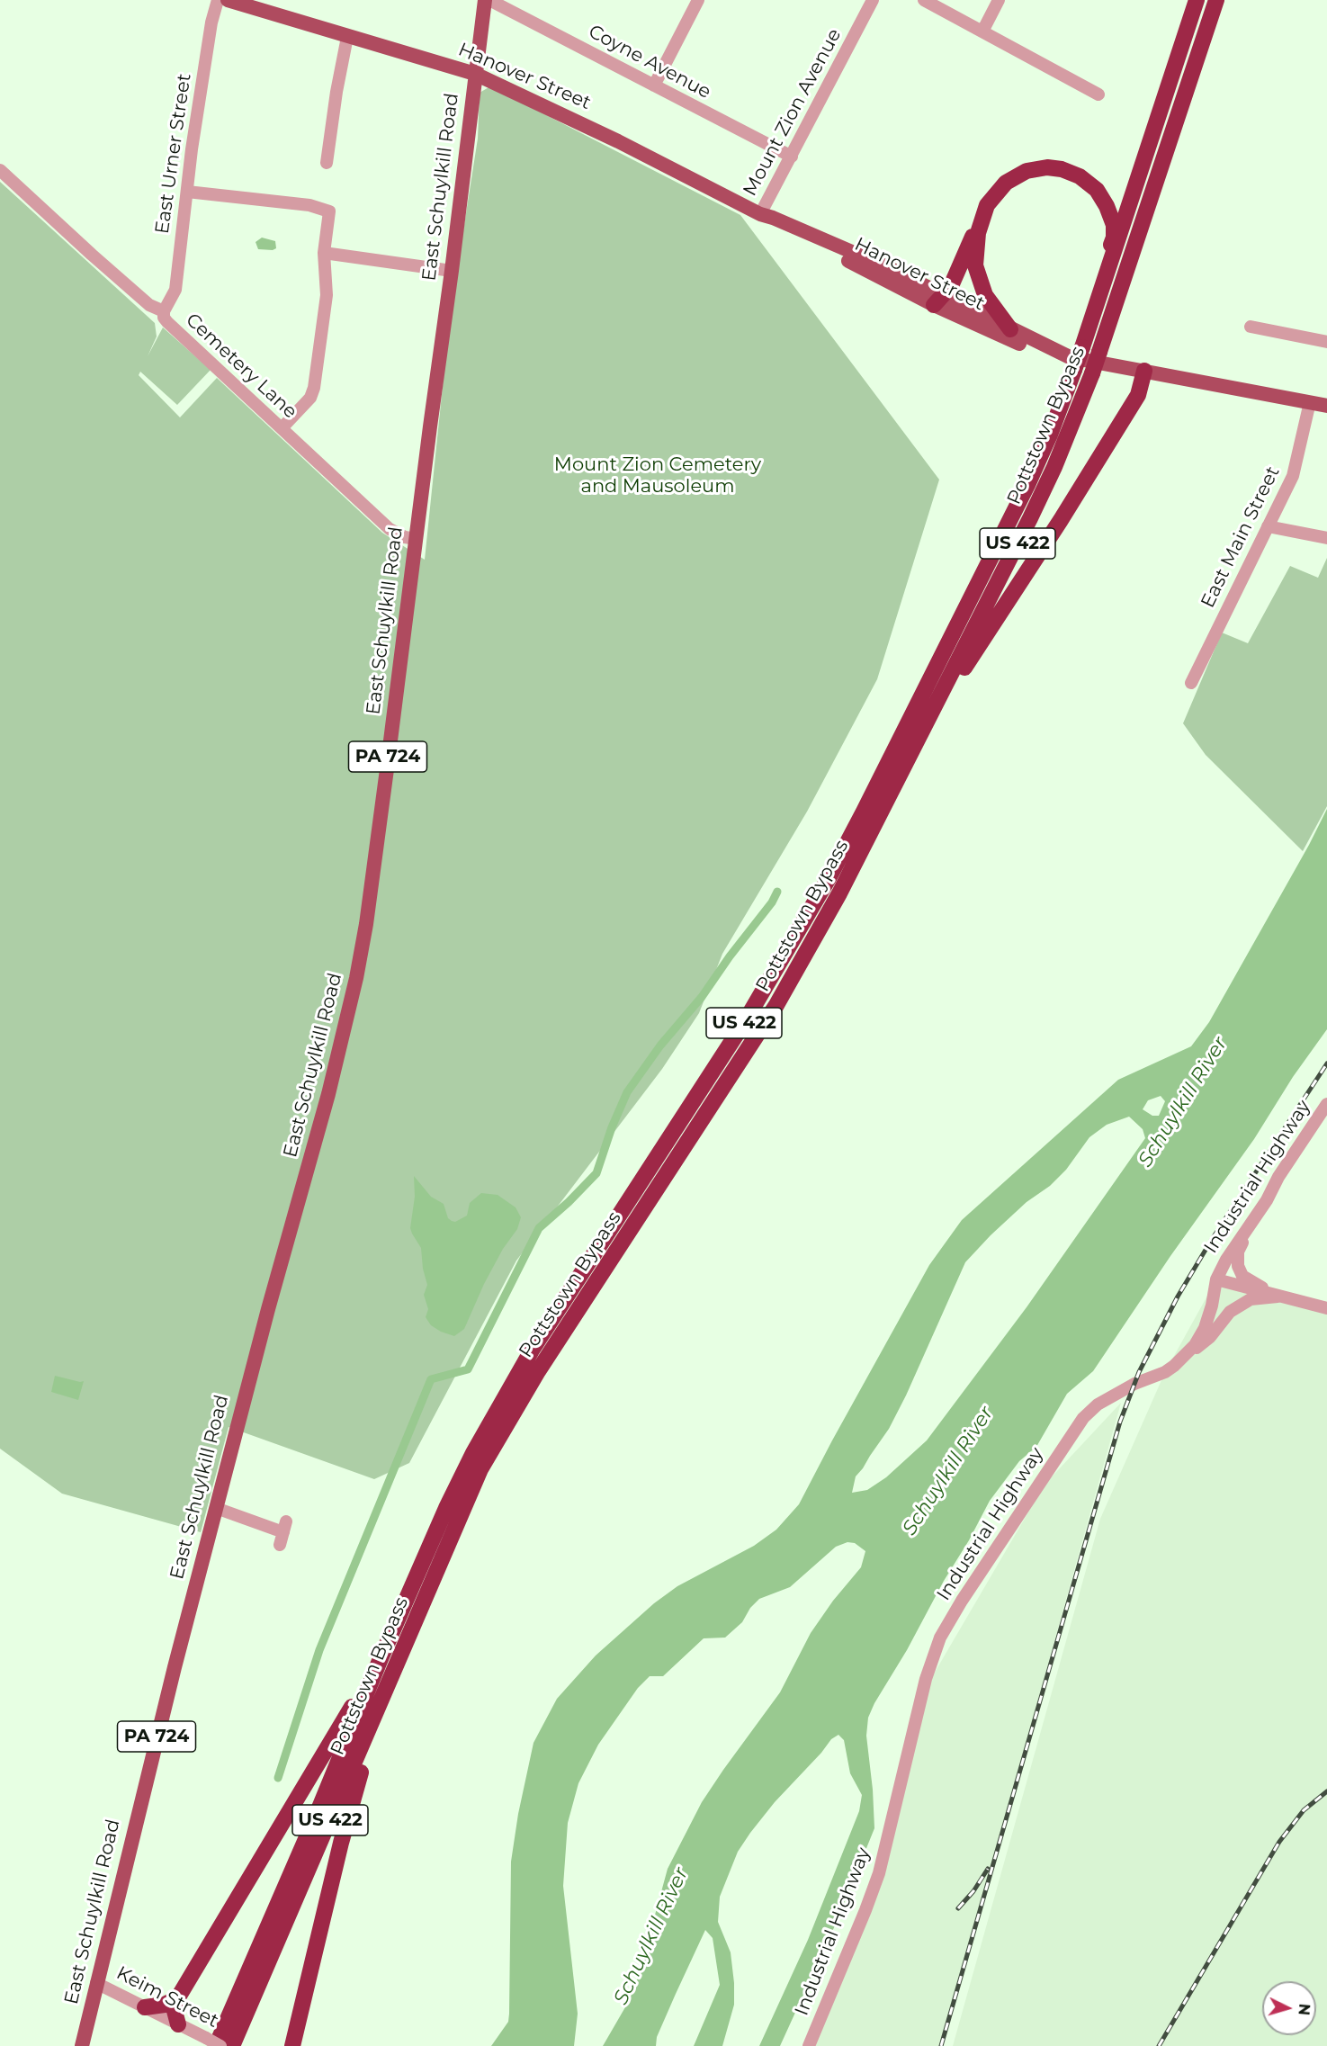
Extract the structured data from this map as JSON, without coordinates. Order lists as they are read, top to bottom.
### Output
{
  "streets": {
    "highway": ["Pottstown Bypass", "US 422"],
    "main road": ["Hanover Street", "East Schuylkill Road", "PA 724"],
    "street": [
      "Coyne Avenue",
      "Mount Zion Avenue",
      "East Urner Street",
      "Cemetery Lane",
      "East Main Street",
      "Industrial Highway",
      "Keim Street"
    ]
  },
  "crossings": [
    ["Coyne Avenue", "Mount Zion Avenue"],
    ["Hanover Street", "Mount Zion Avenue"],
    ["Hanover Street", "East Schuylkill Road"],
    ["Hanover Street", "Pottstown Bypass"],
    ["Hanover Street", "East Main Street"],
    ["Hanover Street", "PA 724"],
    ["East Urner Street", "Cemetery Lane"],
    ["East Schuylkill Road", "Cemetery Lane"],
    ["East Schuylkill Road", "PA 724"],
    ["East Schuylkill Road", "Keim Street"],
    ["Pottstown Bypass", "Keim Street"]
  ],
  "water": ["Schuylkill River"],
  "parks": ["Mount Zion Cemetery and Mausoleum"],
  "north": "right"
}
